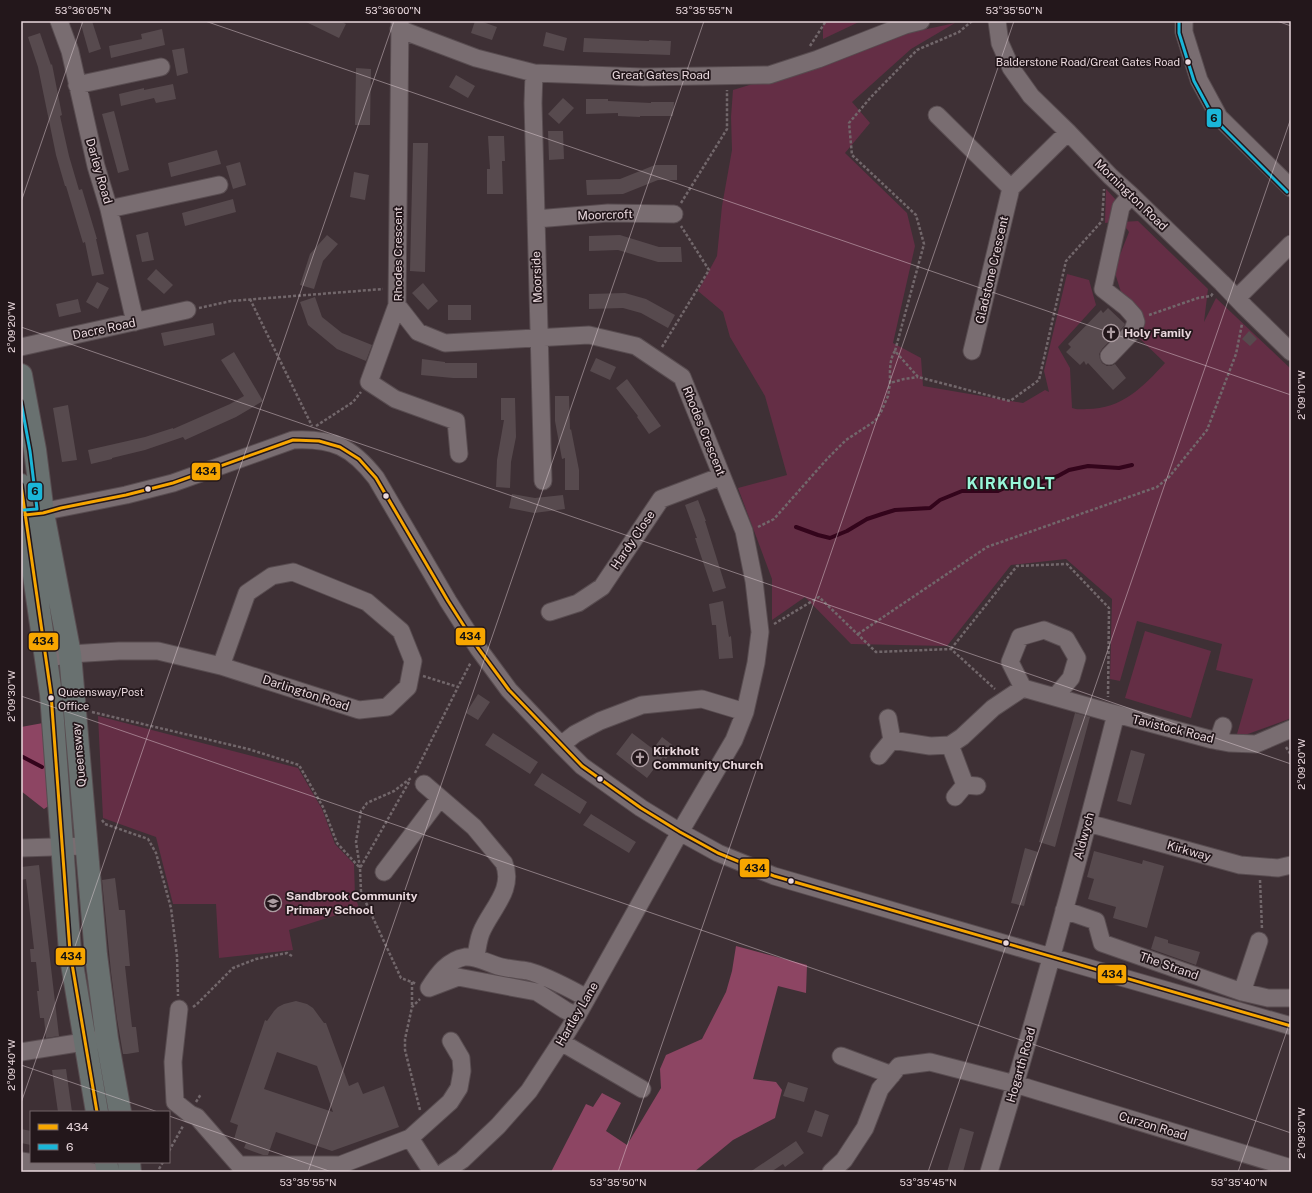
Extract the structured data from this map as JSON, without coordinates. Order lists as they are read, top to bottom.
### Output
{
  "streets": {
    "highway": ["Queensway"],
    "street": [
      "Great Gates Road",
      "Darley Road",
      "Mornington Road",
      "Moorcroft",
      "Rhodes Crescent",
      "Gladstone Crescent",
      "Moorside",
      "Dacre Road",
      "Hardy Close",
      "Darlington Road",
      "Tavistock Road",
      "Aldwych",
      "Kirkway",
      "The Strand",
      "Hartley Lane",
      "Hogarth Road",
      "Curzon Road"
    ]
  },
  "crossings": [
    ["Great Gates Road", "Rhodes Crescent"],
    ["Great Gates Road", "Moorside"],
    ["Darley Road", "Dacre Road"],
    ["Moorcroft", "Moorside"],
    ["Rhodes Crescent", "Moorside"],
    ["Rhodes Crescent", "Hardy Close"],
    ["Rhodes Crescent", "Hartley Lane"],
    ["Darlington Road", "Queensway"],
    ["Tavistock Road", "Aldwych"],
    ["Aldwych", "Kirkway"],
    ["Aldwych", "The Strand"],
    ["Aldwych", "Hogarth Road"],
    ["Hogarth Road", "Curzon Road"]
  ],
  "districts": ["KIRKHOLT"],
  "places": {
    "other": ["Balderstone Road/Great Gates Road", "Queensway/Post Office"],
    "church": ["Holy Family", "Kirkholt Community Church"],
    "school or university": ["Sandbrook Community Primary School"]
  },
  "lines": ["transit line 6", "transit line 434"],
  "legend": ["434", "6"],
  "coordinates": [
    "53°36'05\"N",
    "53°36'00\"N",
    "53°35'55\"N",
    "53°35'50\"N",
    "2°09'20\"W",
    "2°09'10\"W",
    "2°09'30\"W",
    "2°09'40\"W",
    "53°35'45\"N",
    "53°35'40\"N"
  ]
}
